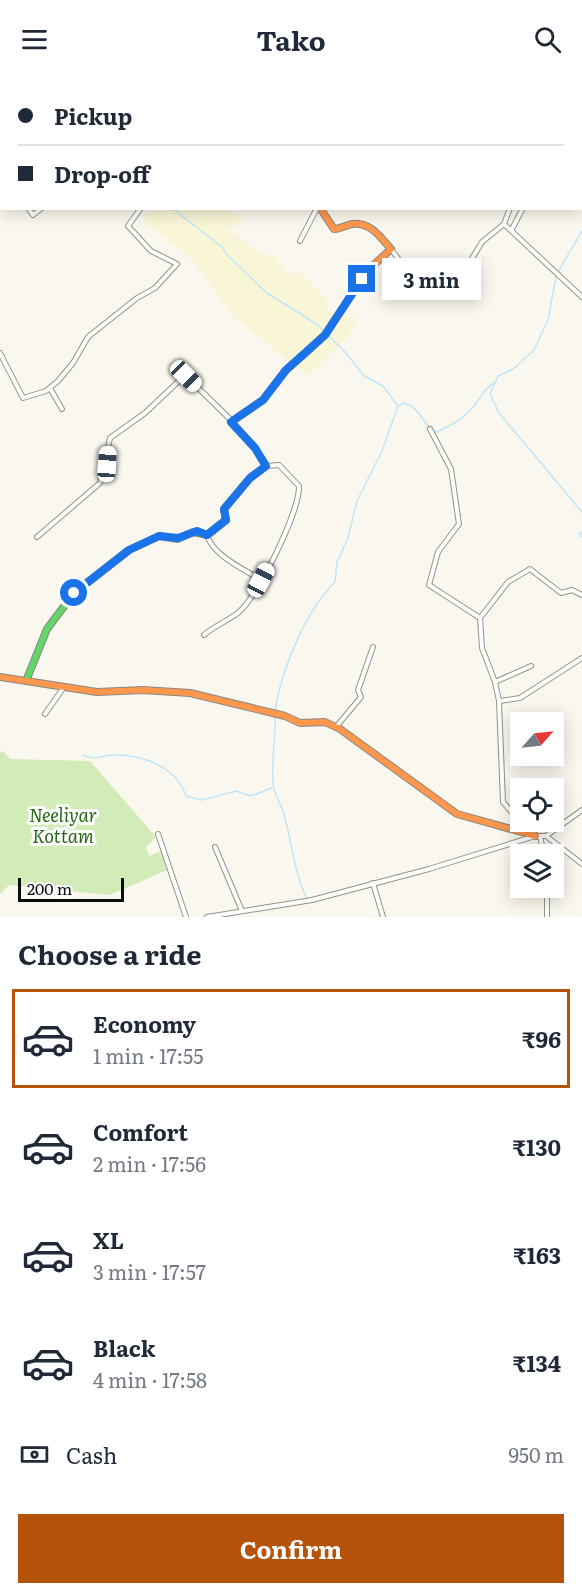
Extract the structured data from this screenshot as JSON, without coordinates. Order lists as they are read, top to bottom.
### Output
{
  "parks": ["Neeliyar Kottam"],
  "scale_bar": "200 m",
  "north": "top right",
  "page": {
    "header": "Tako",
    "banner": ["Pickup", "Drop-off"],
    "bubble": "3 min",
    "scale": "200 m",
    "heading": "Choose a ride",
    "list": [
      {
        "name": "Economy",
        "note": "1 min · 17:55",
        "value": "₹96"
      },
      {
        "name": "Comfort",
        "note": "2 min · 17:56",
        "value": "₹130"
      },
      {
        "name": "XL",
        "note": "3 min · 17:57",
        "value": "₹163"
      },
      {
        "name": "Black",
        "note": "4 min · 17:58",
        "value": "₹134"
      }
    ],
    "pay": ["Cash", "950 m"],
    "buttons": "Confirm"
  }
}
